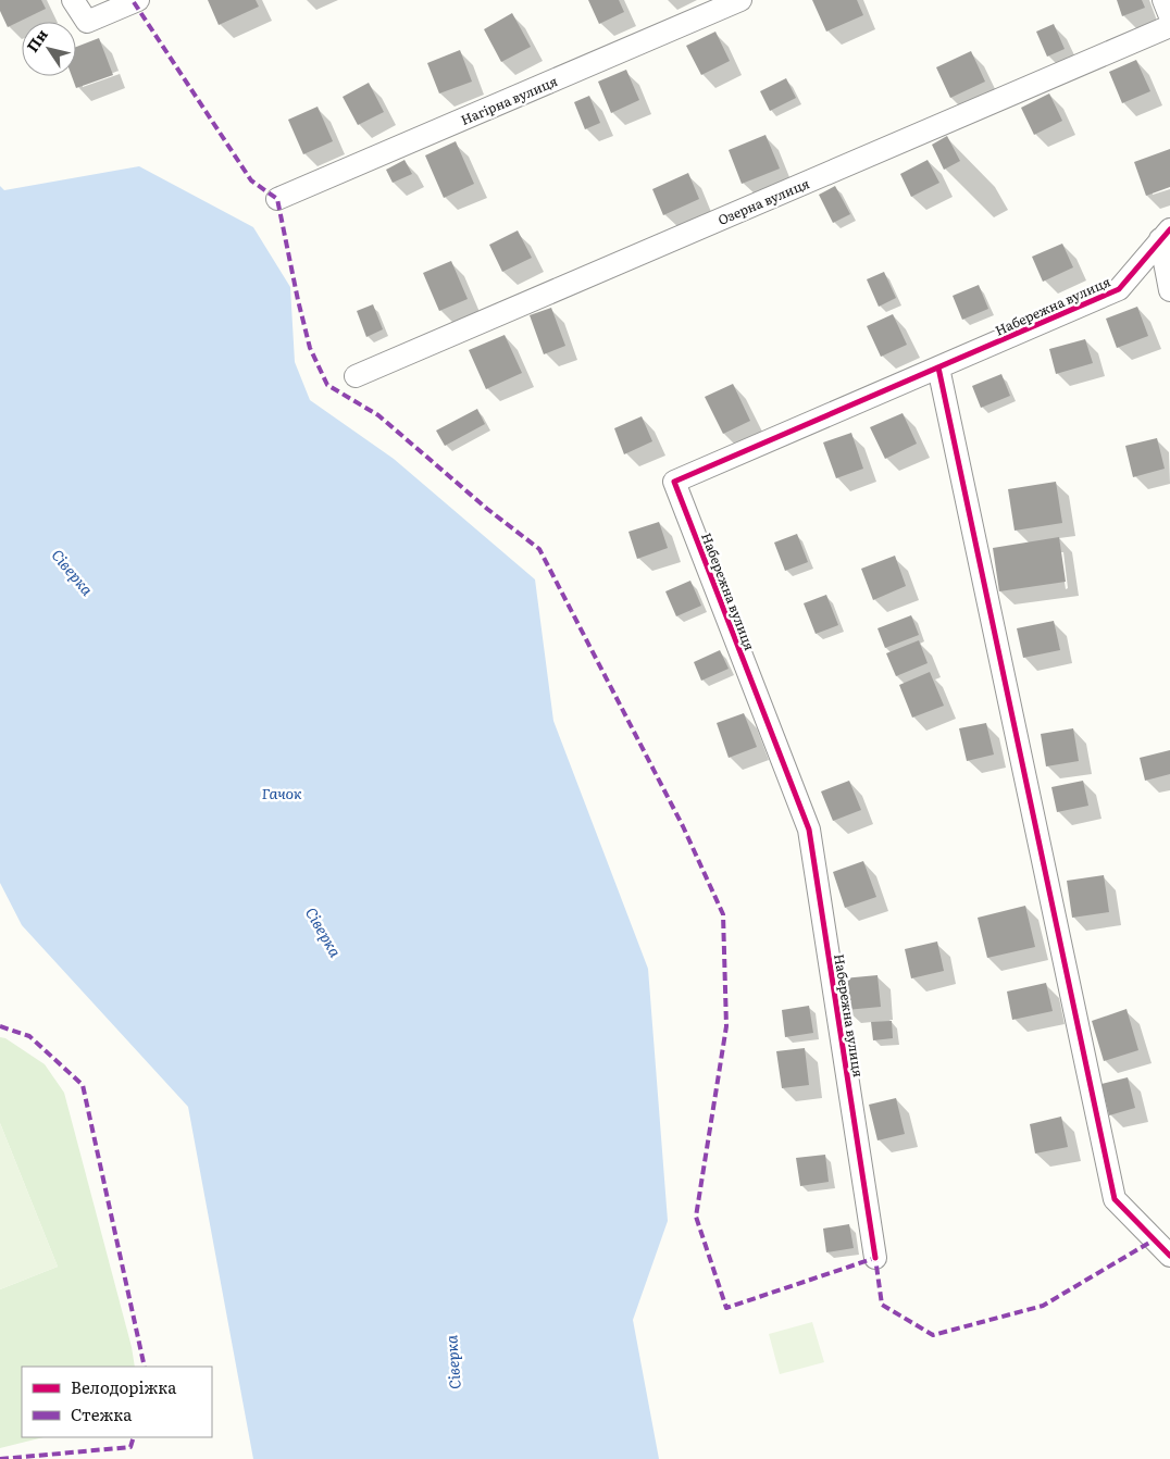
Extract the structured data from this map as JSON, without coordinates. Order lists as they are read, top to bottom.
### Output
{
  "streets": {
    "street": ["Нагірна вулиця", "Озерна вулиця", "Набережна вулиця"]
  },
  "water": ["Сіверка", "Гачок"],
  "legend": ["Велодоріжка", "Стежка"],
  "north": "top left"
}
